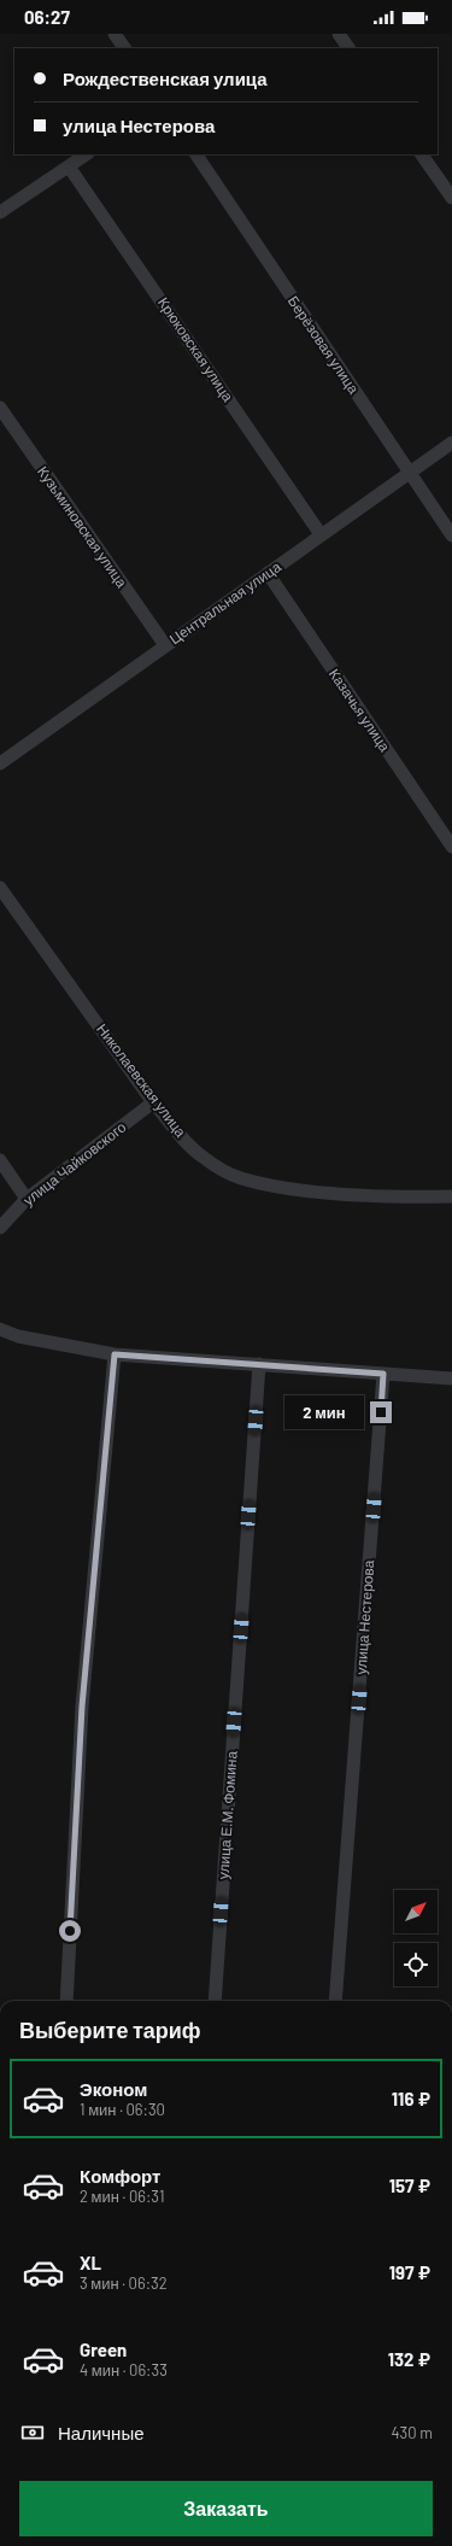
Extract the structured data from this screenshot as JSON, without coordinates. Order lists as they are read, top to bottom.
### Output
{
  "streets": {
    "street": [
      "Берёзовая улица",
      "Крюковская улица",
      "Кузьминовская улица",
      "Центральная улица",
      "Казачья улица",
      "Николаевская улица",
      "улица Чайковского",
      "улица Нестерова",
      "улица Е.М. Фомина"
    ]
  },
  "crossings": [
    ["Берёзовая улица", "Центральная улица"],
    ["Крюковская улица", "Центральная улица"],
    ["Кузьминовская улица", "Центральная улица"],
    ["Центральная улица", "Казачья улица"],
    ["Николаевская улица", "улица Чайковского"]
  ],
  "north": "top right",
  "page": {
    "status": "06:27",
    "banner": ["Рождественская улица", "улица Нестерова"],
    "bubble": "2 мин",
    "heading": "Выберите тариф",
    "list": [
      {
        "name": "Эконом",
        "note": "1 мин · 06:30",
        "value": "116 ₽"
      },
      {
        "name": "Комфорт",
        "note": "2 мин · 06:31",
        "value": "157 ₽"
      },
      {
        "name": "XL",
        "note": "3 мин · 06:32",
        "value": "197 ₽"
      },
      {
        "name": "Green",
        "note": "4 мин · 06:33",
        "value": "132 ₽"
      }
    ],
    "pay": ["Наличные", "430 m"],
    "buttons": "Заказать"
  }
}
